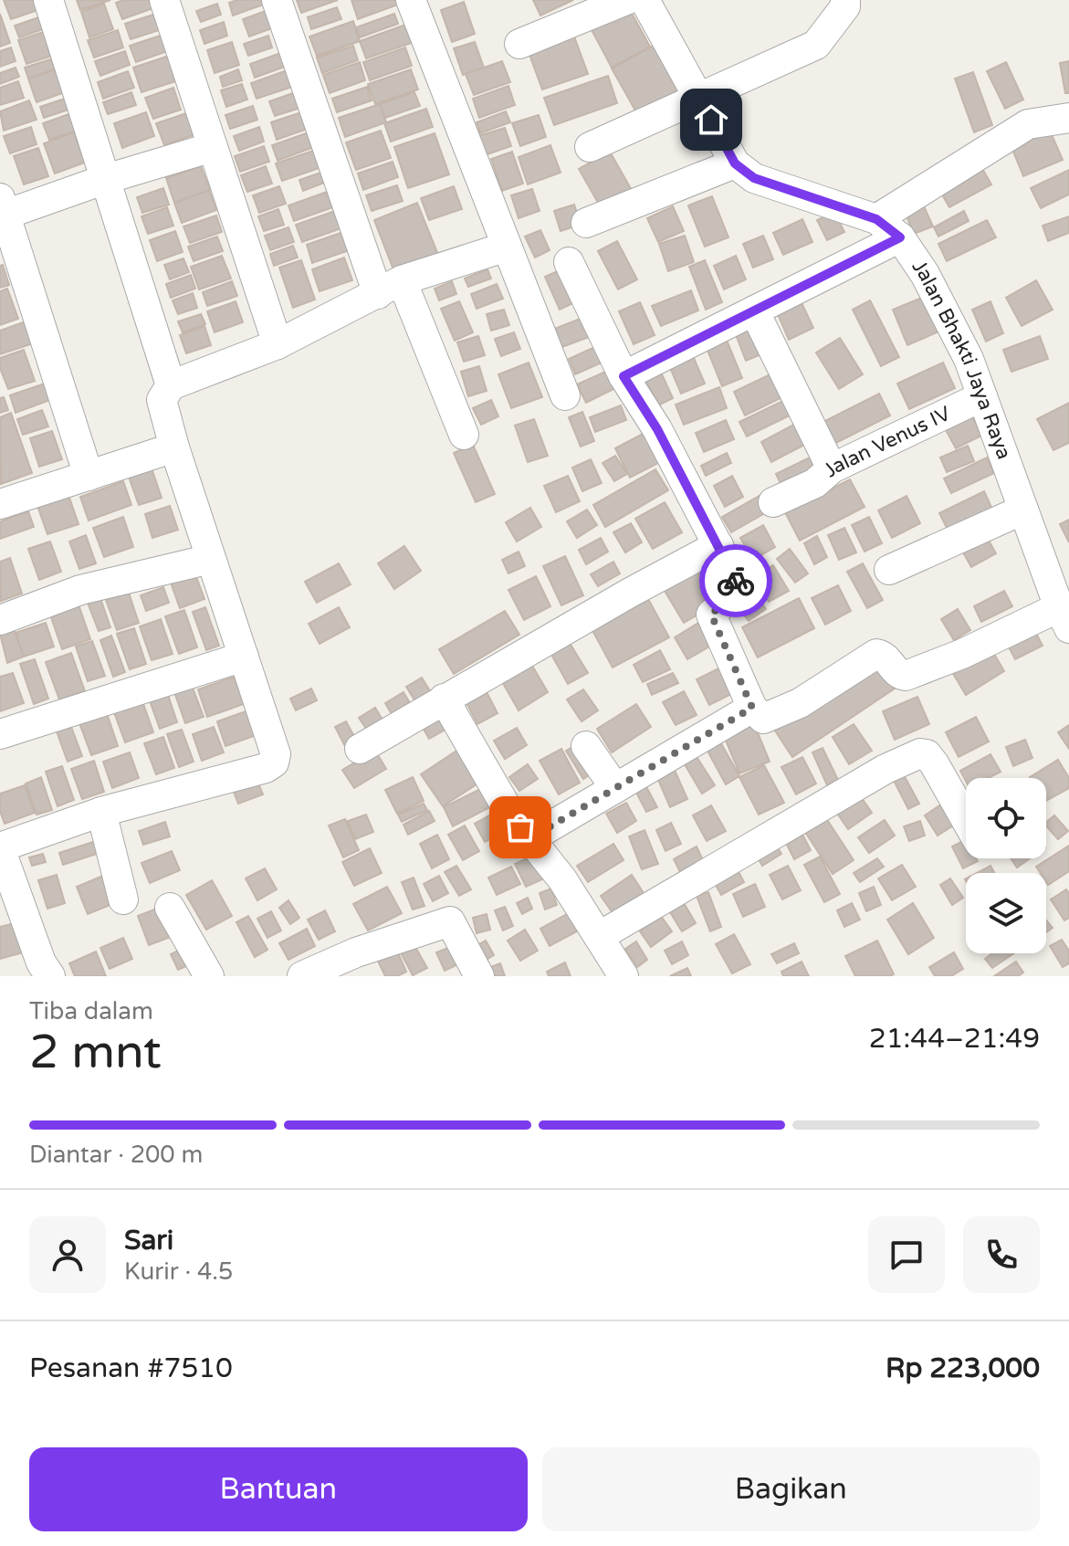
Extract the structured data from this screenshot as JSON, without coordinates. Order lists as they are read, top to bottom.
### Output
{
  "streets": {
    "street": ["Jalan Bhakti Jaya Raya", "Jalan Venus IV"]
  },
  "crossings": [
    ["Jalan Bhakti Jaya Raya", "Jalan Venus IV"]
  ],
  "page": {
    "heading": ["2 mnt", "Tiba dalam", "21:44–21:49"],
    "panel": [
      "Sari",
      "Kurir · 4.5",
      "Pesanan #7510",
      "Rp 223,000"
    ],
    "bar": "Diantar · 200 m",
    "buttons": ["Bantuan", "Bagikan"]
  }
}
